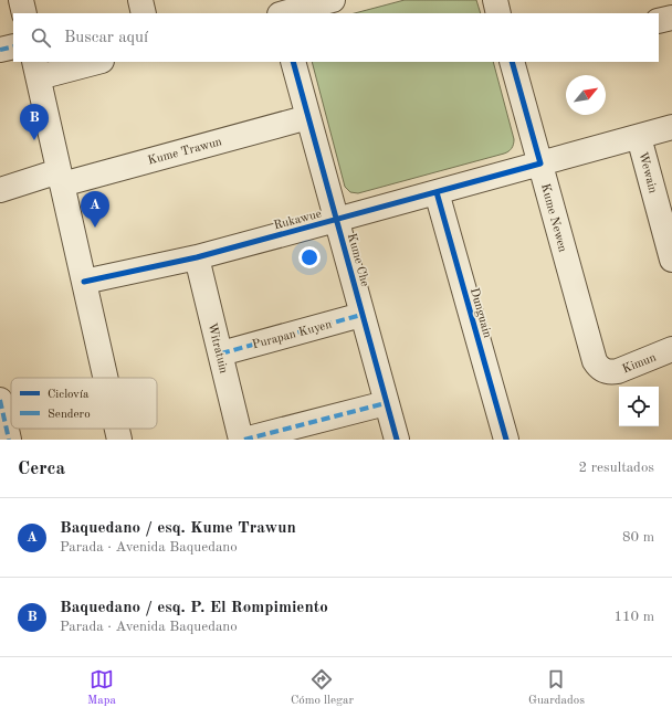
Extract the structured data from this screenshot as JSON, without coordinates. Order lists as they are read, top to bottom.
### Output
{
  "streets": {
    "street": [
      "Kume Trawun",
      "Wewain",
      "Kume Newen",
      "Rukawue",
      "Kume Che",
      "Dunguain",
      "Purapan Kuyen",
      "Witratuin",
      "Kimun"
    ]
  },
  "crossings": [
    ["Kume Trawun", "Kume Che"],
    ["Wewain", "Rukawue"],
    ["Kume Newen", "Rukawue"],
    ["Kume Newen", "Kimun"],
    ["Rukawue", "Kume Che"],
    ["Rukawue", "Dunguain"],
    ["Rukawue", "Witratuin"],
    ["Kume Che", "Purapan Kuyen"],
    ["Purapan Kuyen", "Witratuin"]
  ],
  "legend": ["Ciclovía", "Sendero"],
  "north": "top right",
  "page": {
    "search": "Buscar aquí",
    "pins": ["B", "A"],
    "heading": ["Cerca", "2 resultados"],
    "list": [
      {
        "mark": "A",
        "name": "Baquedano / esq. Kume Trawun",
        "note": "Parada · Avenida Baquedano",
        "value": "80 m"
      },
      {
        "mark": "B",
        "name": "Baquedano / esq. P. El Rompimiento",
        "note": "Parada · Avenida Baquedano",
        "value": "110 m"
      }
    ],
    "nav": ["Mapa", "Cómo llegar", "Guardados"]
  }
}
